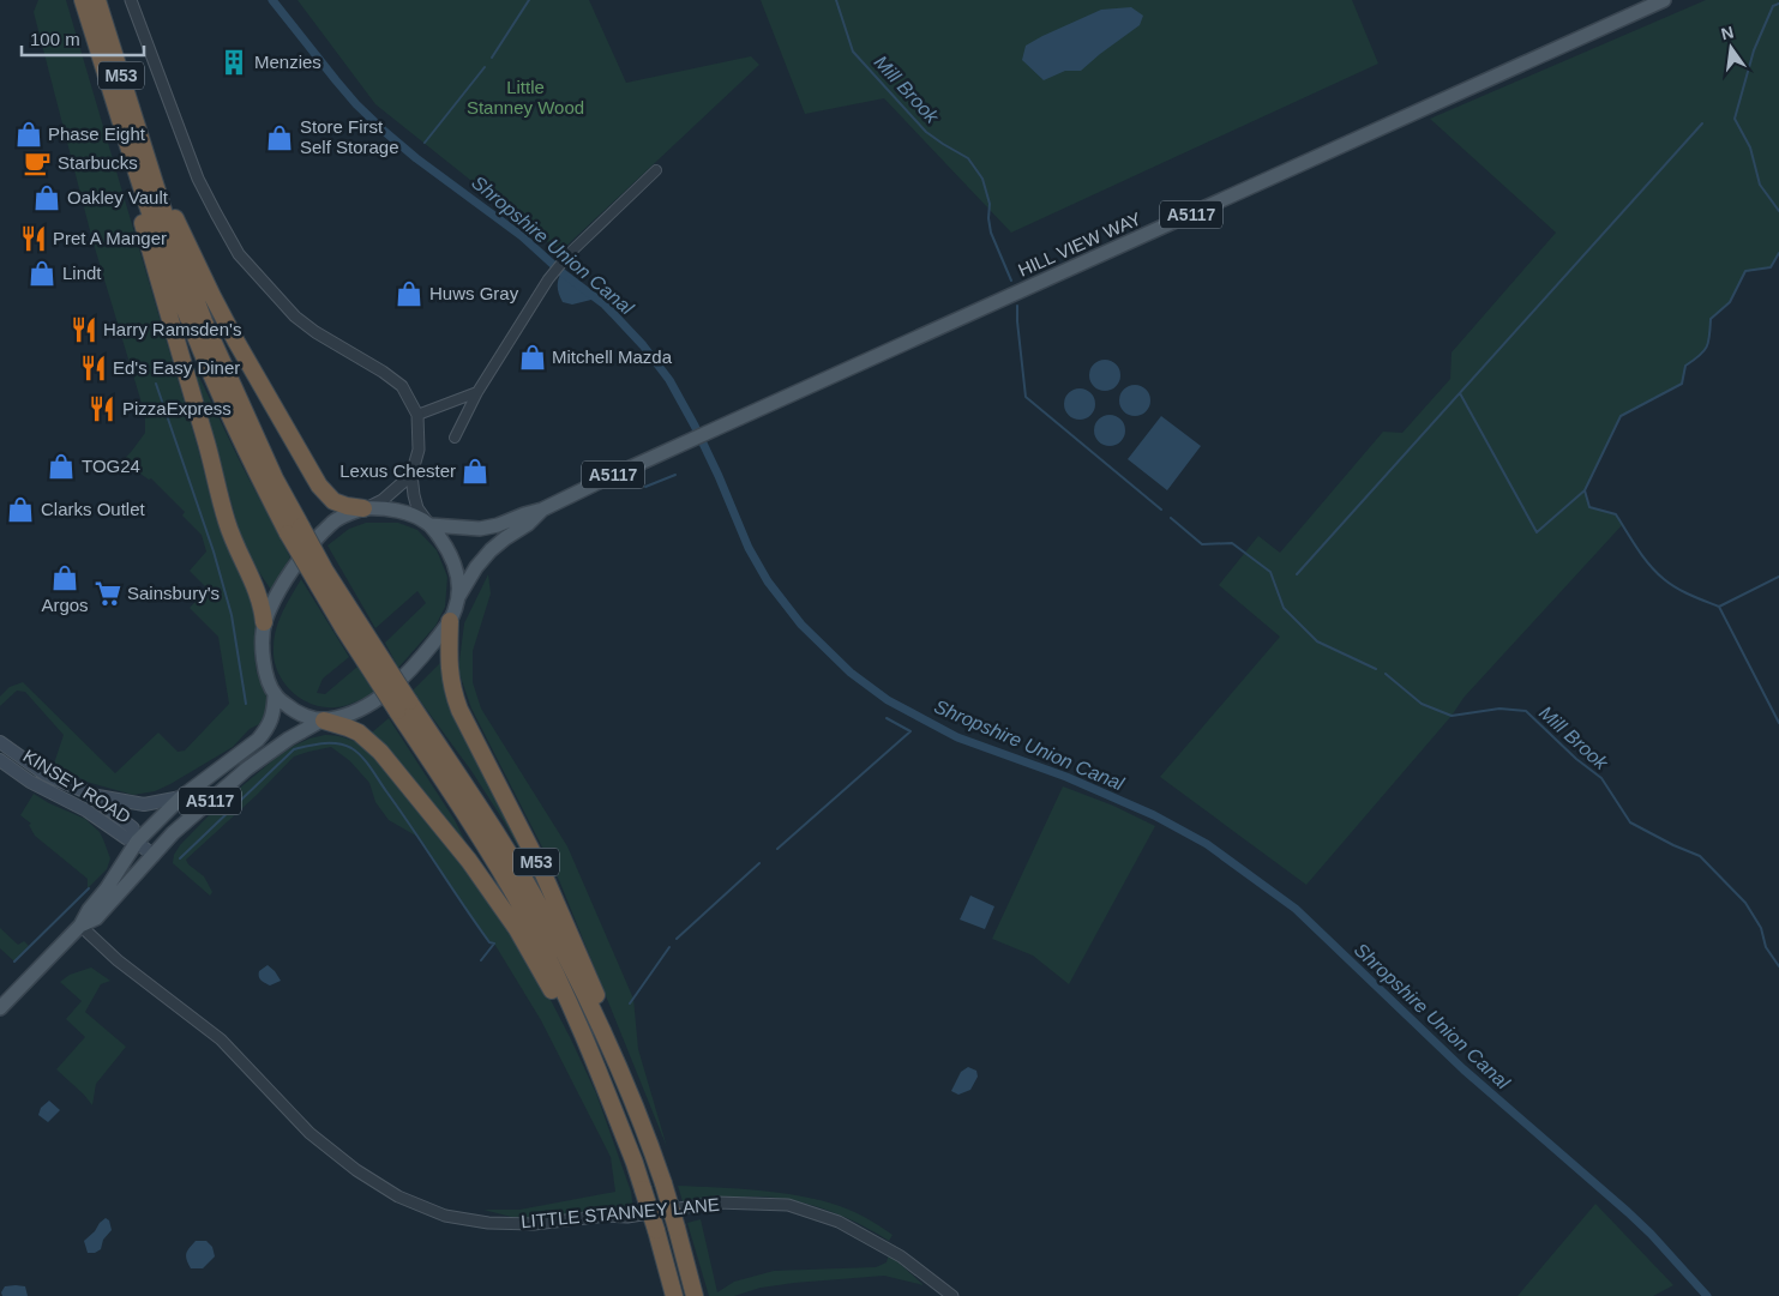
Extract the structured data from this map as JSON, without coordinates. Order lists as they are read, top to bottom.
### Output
{
  "streets": {
    "highway": ["M53"],
    "main road": ["A5117", "HILL VIEW WAY", "KINSEY ROAD"],
    "street": ["LITTLE STANNEY LANE"]
  },
  "crossings": [
    ["M53", "A5117"],
    ["M53", "HILL VIEW WAY"],
    ["A5117", "HILL VIEW WAY"],
    ["A5117", "KINSEY ROAD"],
    ["A5117", "LITTLE STANNEY LANE"]
  ],
  "water": ["Mill Brook", "Shropshire Union Canal"],
  "parks": ["Little Stanney Wood"],
  "places": {
    "building": ["Menzies"],
    "shop": [
      "Phase Eight",
      "Store First Self Storage",
      "Oakley Vault",
      "Lindt",
      "Huws Gray",
      "Mitchell Mazda",
      "TOG24",
      "Lexus Chester",
      "Clarks Outlet",
      "Argos"
    ],
    "cafe": ["Starbucks"],
    "restaurant": [
      "Pret A Manger",
      "Harry Ramsden's",
      "Ed's Easy Diner",
      "PizzaExpress"
    ],
    "supermarket": ["Sainsbury's"]
  },
  "scale_bar": "100 m",
  "north": "top"
}
